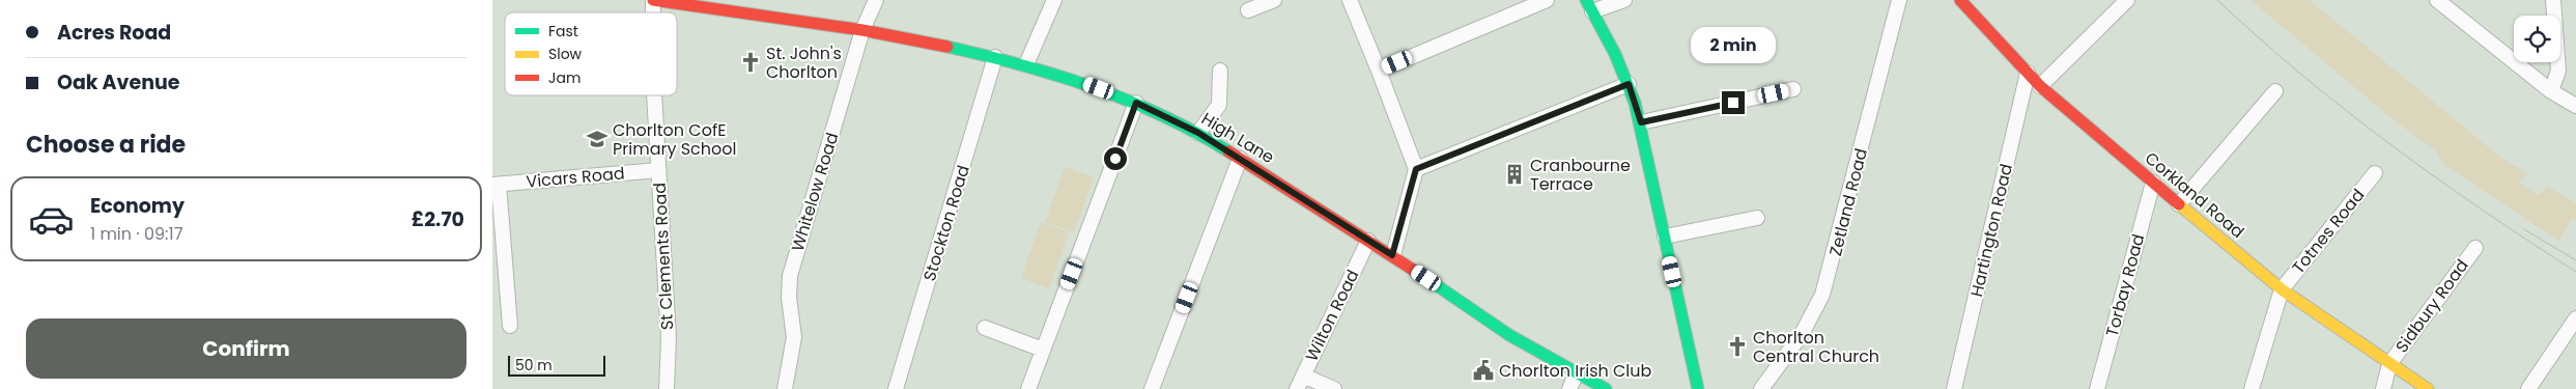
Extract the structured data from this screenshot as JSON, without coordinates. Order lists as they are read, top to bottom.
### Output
{
  "streets": {
    "main road": ["High Lane", "Corkland Road"],
    "street": [
      "Vicars Road",
      "Whitelow Road",
      "Zetland Road",
      "Stockton Road",
      "Hartington Road",
      "Totnes Road",
      "St Clements Road",
      "Torbay Road",
      "Sidbury Road",
      "Wilton Road"
    ]
  },
  "crossings": [
    ["High Lane", "Whitelow Road"],
    ["High Lane", "Stockton Road"],
    ["High Lane", "Wilton Road"],
    ["Vicars Road", "St Clements Road"],
    ["Corkland Road", "Hartington Road"],
    ["Corkland Road", "Totnes Road"],
    ["Corkland Road", "Torbay Road"],
    ["Corkland Road", "Sidbury Road"]
  ],
  "places": {
    "church": ["St. John's Chorlton", "Chorlton Central Church"],
    "school or university": ["Chorlton CofE Primary School"],
    "building": ["Cranbourne Terrace"],
    "public building": ["Chorlton Irish Club"]
  },
  "legend": ["Fast", "Slow", "Jam"],
  "scale_bar": "50 m",
  "page": {
    "banner": ["Acres Road", "Oak Avenue"],
    "bubble": "2 min",
    "heading": "Choose a ride",
    "list": [
      {
        "name": "Economy",
        "note": "1 min · 09:17",
        "value": "£2.70"
      }
    ],
    "buttons": "Confirm",
    "scale": "50 m"
  }
}
